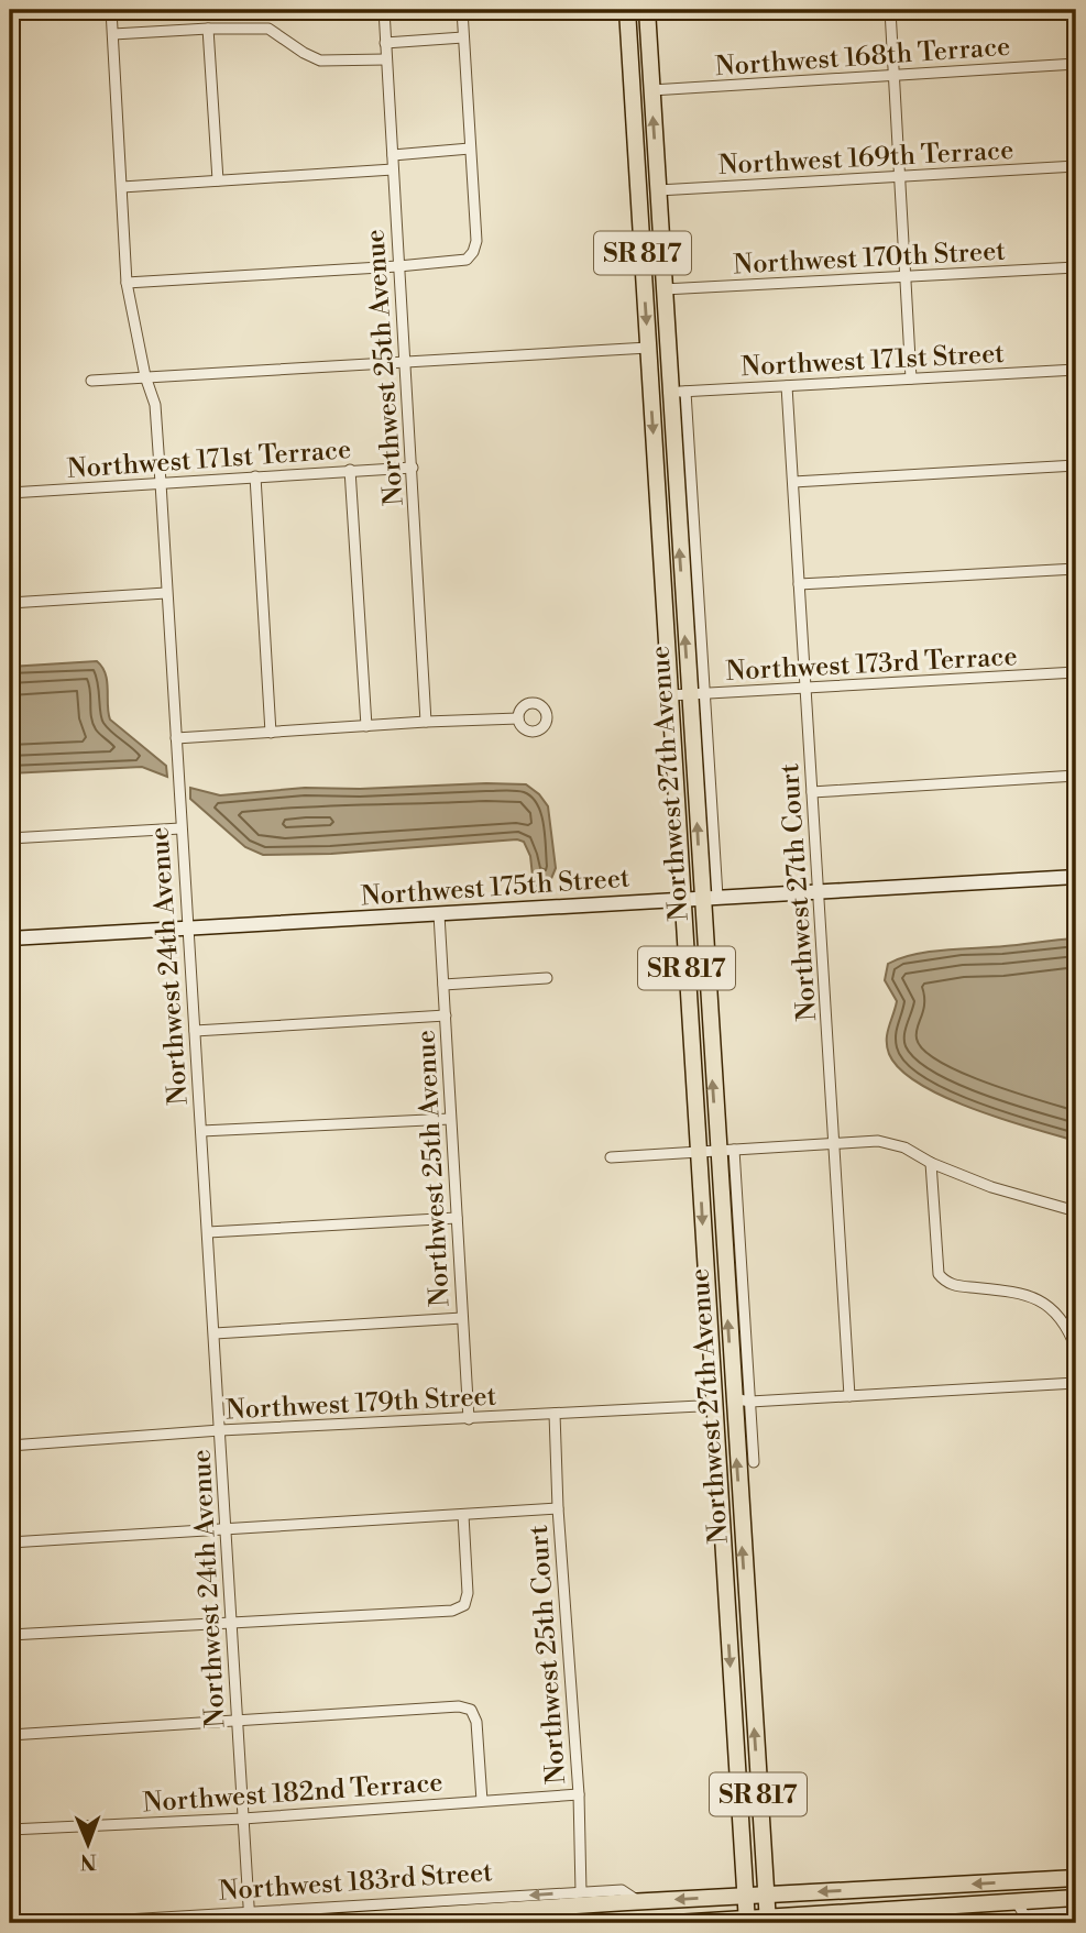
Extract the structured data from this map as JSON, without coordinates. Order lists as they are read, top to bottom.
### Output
{
  "streets": {
    "main road": ["SR 817", "Northwest 27th Avenue", "Northwest 183rd Street"],
    "street": [
      "Northwest 168th Terrace",
      "Northwest 169th Terrace",
      "Northwest 170th Street",
      "Northwest 171st Street",
      "Northwest 25th Avenue",
      "Northwest 171st Terrace",
      "Northwest 173rd Terrace",
      "Northwest 175th Street",
      "Northwest 27th Court",
      "Northwest 24th Avenue",
      "Northwest 179th Street",
      "Northwest 25th Court",
      "Northwest 182nd Terrace"
    ]
  },
  "crossings": [
    ["Northwest 168th Terrace", "Northwest 27th Avenue"],
    ["Northwest 169th Terrace", "Northwest 27th Avenue"],
    ["Northwest 170th Street", "Northwest 27th Avenue"],
    ["Northwest 171st Street", "Northwest 27th Avenue"],
    ["Northwest 171st Street", "Northwest 27th Court"],
    ["Northwest 25th Avenue", "Northwest 171st Terrace"],
    ["Northwest 25th Avenue", "Northwest 175th Street"],
    ["Northwest 25th Avenue", "Northwest 179th Street"],
    ["Northwest 171st Terrace", "Northwest 24th Avenue"],
    ["Northwest 173rd Terrace", "Northwest 27th Avenue"],
    ["Northwest 173rd Terrace", "Northwest 27th Court"],
    ["Northwest 27th Avenue", "Northwest 175th Street"],
    ["Northwest 27th Avenue", "Northwest 179th Street"],
    ["Northwest 27th Avenue", "Northwest 183rd Street"],
    ["Northwest 175th Street", "Northwest 27th Court"],
    ["Northwest 175th Street", "Northwest 24th Avenue"],
    ["Northwest 24th Avenue", "Northwest 179th Street"],
    ["Northwest 24th Avenue", "Northwest 182nd Terrace"],
    ["Northwest 24th Avenue", "Northwest 183rd Street"],
    ["Northwest 179th Street", "Northwest 25th Court"],
    ["Northwest 25th Court", "Northwest 182nd Terrace"],
    ["Northwest 25th Court", "Northwest 183rd Street"]
  ],
  "north": "bottom"
}
